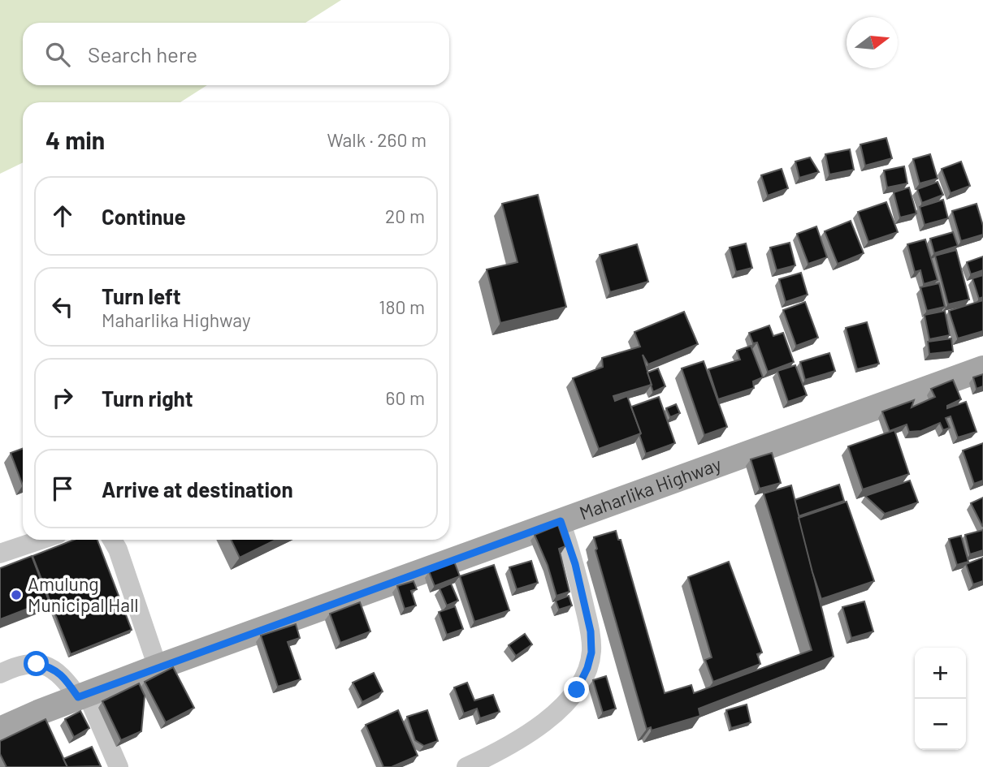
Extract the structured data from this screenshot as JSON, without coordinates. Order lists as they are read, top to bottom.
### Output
{
  "streets": {
    "main road": ["Maharlika Highway"]
  },
  "places": ["Amulung Municipal Hall"],
  "north": "right",
  "page": {
    "search": "Search here",
    "heading": ["4 min", "Walk · 260 m"],
    "list": [
      ["Continue", "20 m"],
      ["Turn left", "Maharlika Highway", "180 m"],
      ["Turn right", "60 m"],
      "Arrive at destination"
    ],
    "map_buttons": ["+", "−"]
  }
}
